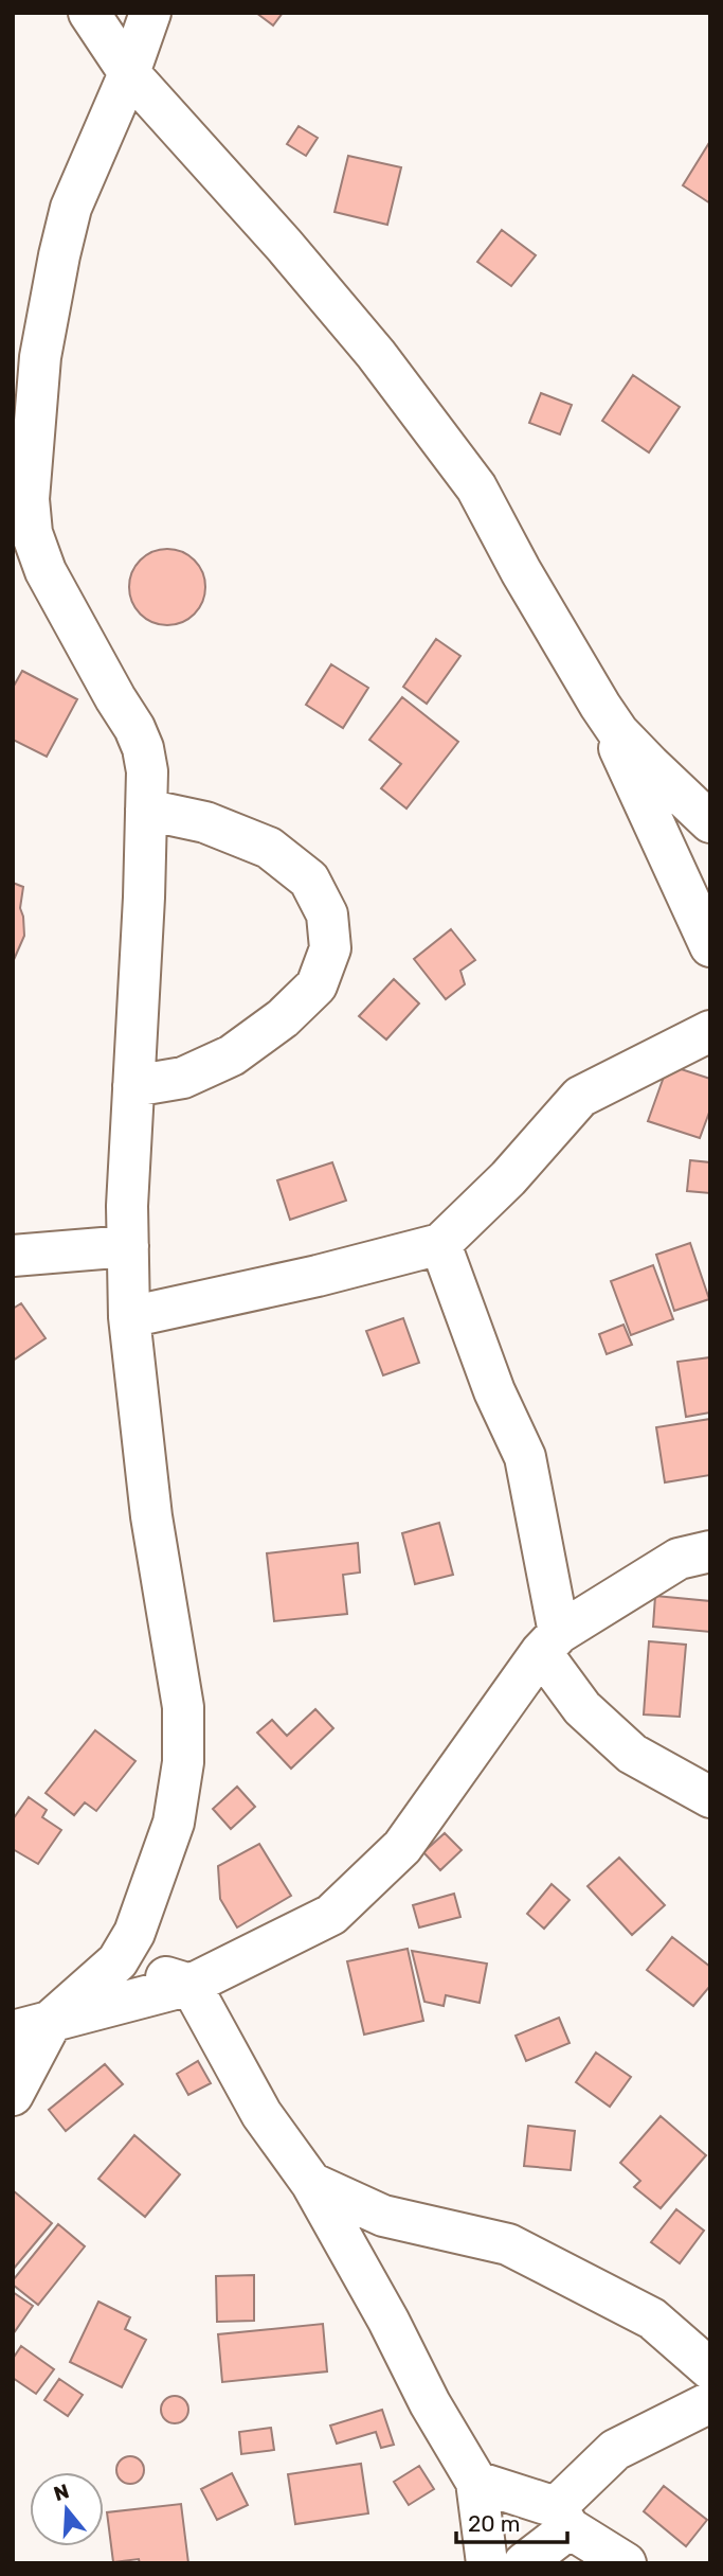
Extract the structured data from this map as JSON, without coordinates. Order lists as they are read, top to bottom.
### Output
{
  "scale_bar": "20 m",
  "north": "top"
}
